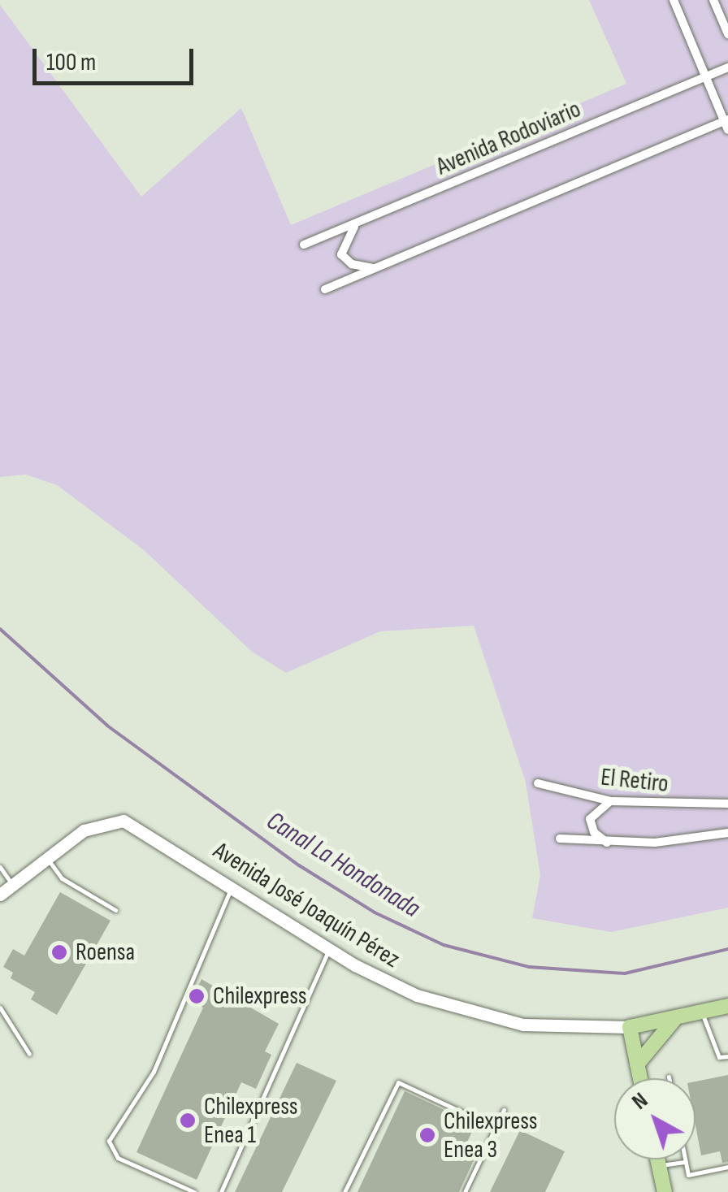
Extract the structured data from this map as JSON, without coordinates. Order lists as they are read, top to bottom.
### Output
{
  "streets": {
    "main road": ["Avenida José Joaquín Pérez"],
    "street": ["Avenida Rodoviario", "El Retiro"]
  },
  "water": ["Canal La Hondonada"],
  "places": [
    "Roensa",
    "Chilexpress",
    "Chilexpress Enea 1",
    "Chilexpress Enea 3"
  ],
  "scale_bar": "100 m",
  "north": "top left"
}
